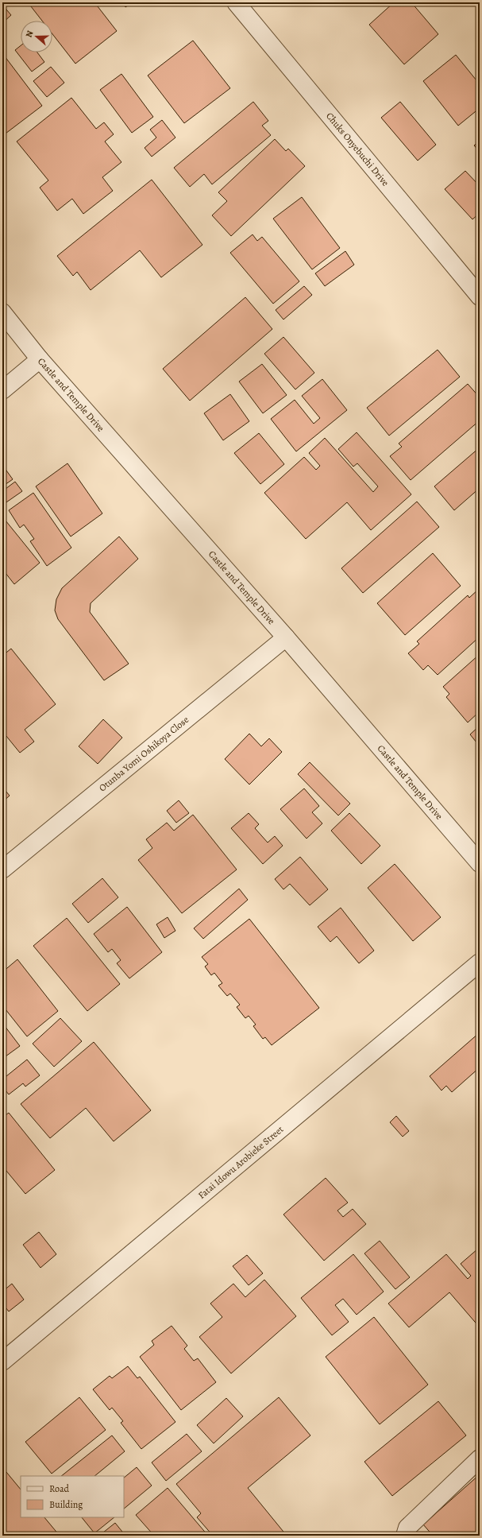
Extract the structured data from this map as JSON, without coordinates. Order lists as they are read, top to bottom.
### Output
{
  "streets": {
    "street": [
      "Chuks Onyebuchi Drive",
      "Castle and Temple Drive",
      "Otunba Yomi Oshikoya Close",
      "Fatai Idowu Arobieke Street"
    ]
  },
  "crossings": [
    ["Castle and Temple Drive", "Otunba Yomi Oshikoya Close"]
  ],
  "legend": ["Road", "Building"],
  "north": "left"
}
